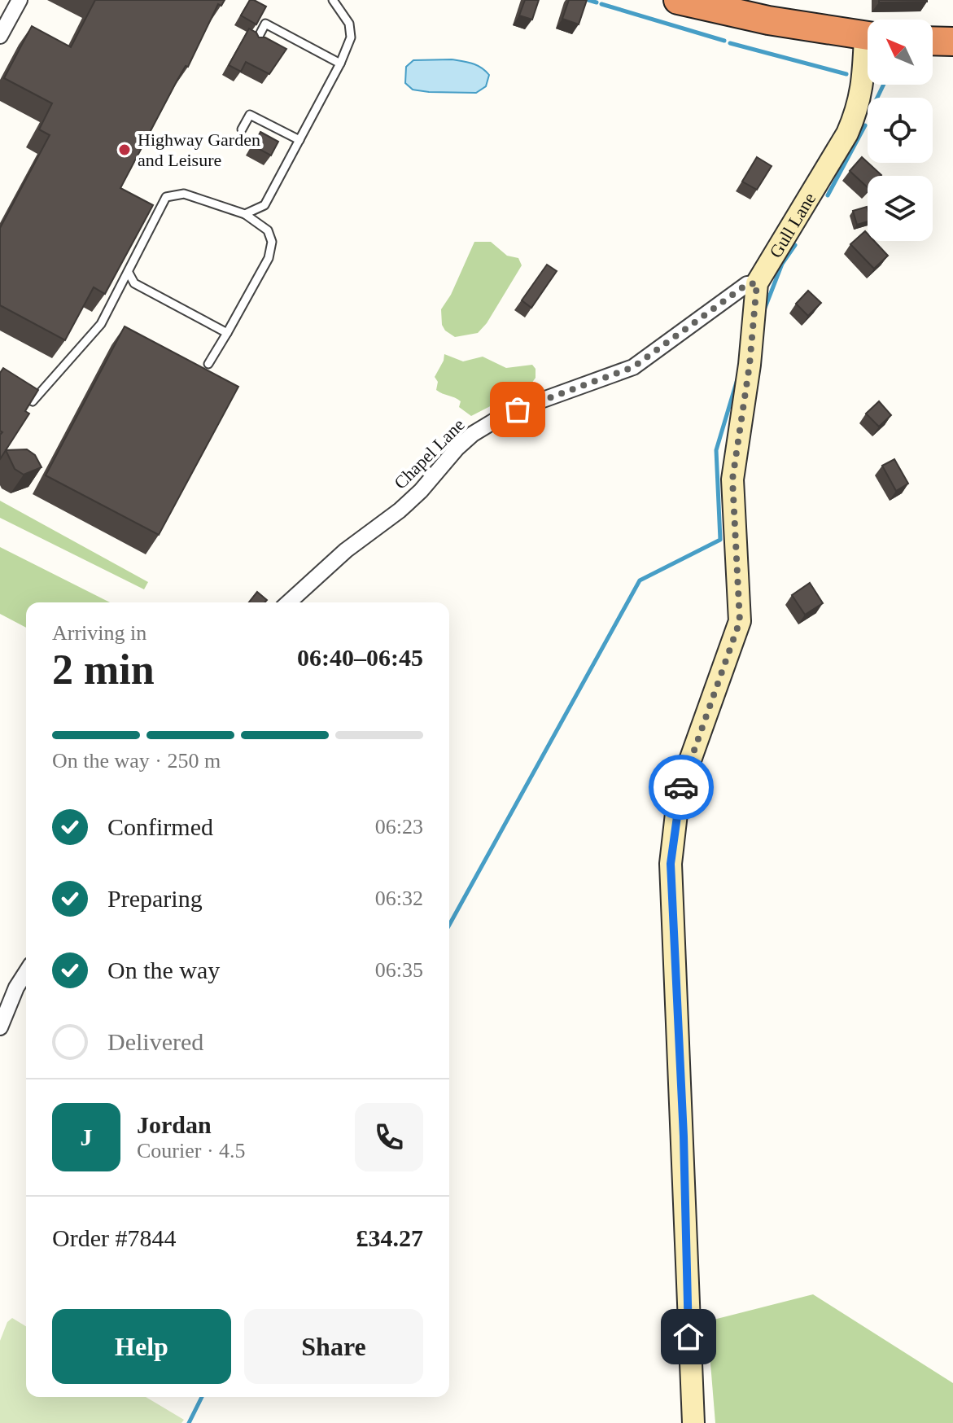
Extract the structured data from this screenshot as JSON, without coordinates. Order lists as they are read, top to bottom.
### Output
{
  "streets": {
    "street": ["Gull Lane", "Chapel Lane"]
  },
  "crossings": [
    ["Gull Lane", "Chapel Lane"]
  ],
  "places": ["Highway Garden and Leisure"],
  "north": "top left",
  "page": {
    "heading": ["2 min", "Arriving in", "06:40–06:45"],
    "panel": [
      "Jordan",
      "Courier · 4.5",
      "Order #7844",
      "£34.27"
    ],
    "bar": "On the way · 250 m",
    "list": [
      ["Confirmed", "06:23"],
      ["Preparing", "06:32"],
      ["On the way", "06:35"],
      "Delivered"
    ],
    "round": "J",
    "buttons": ["Help", "Share"]
  }
}
